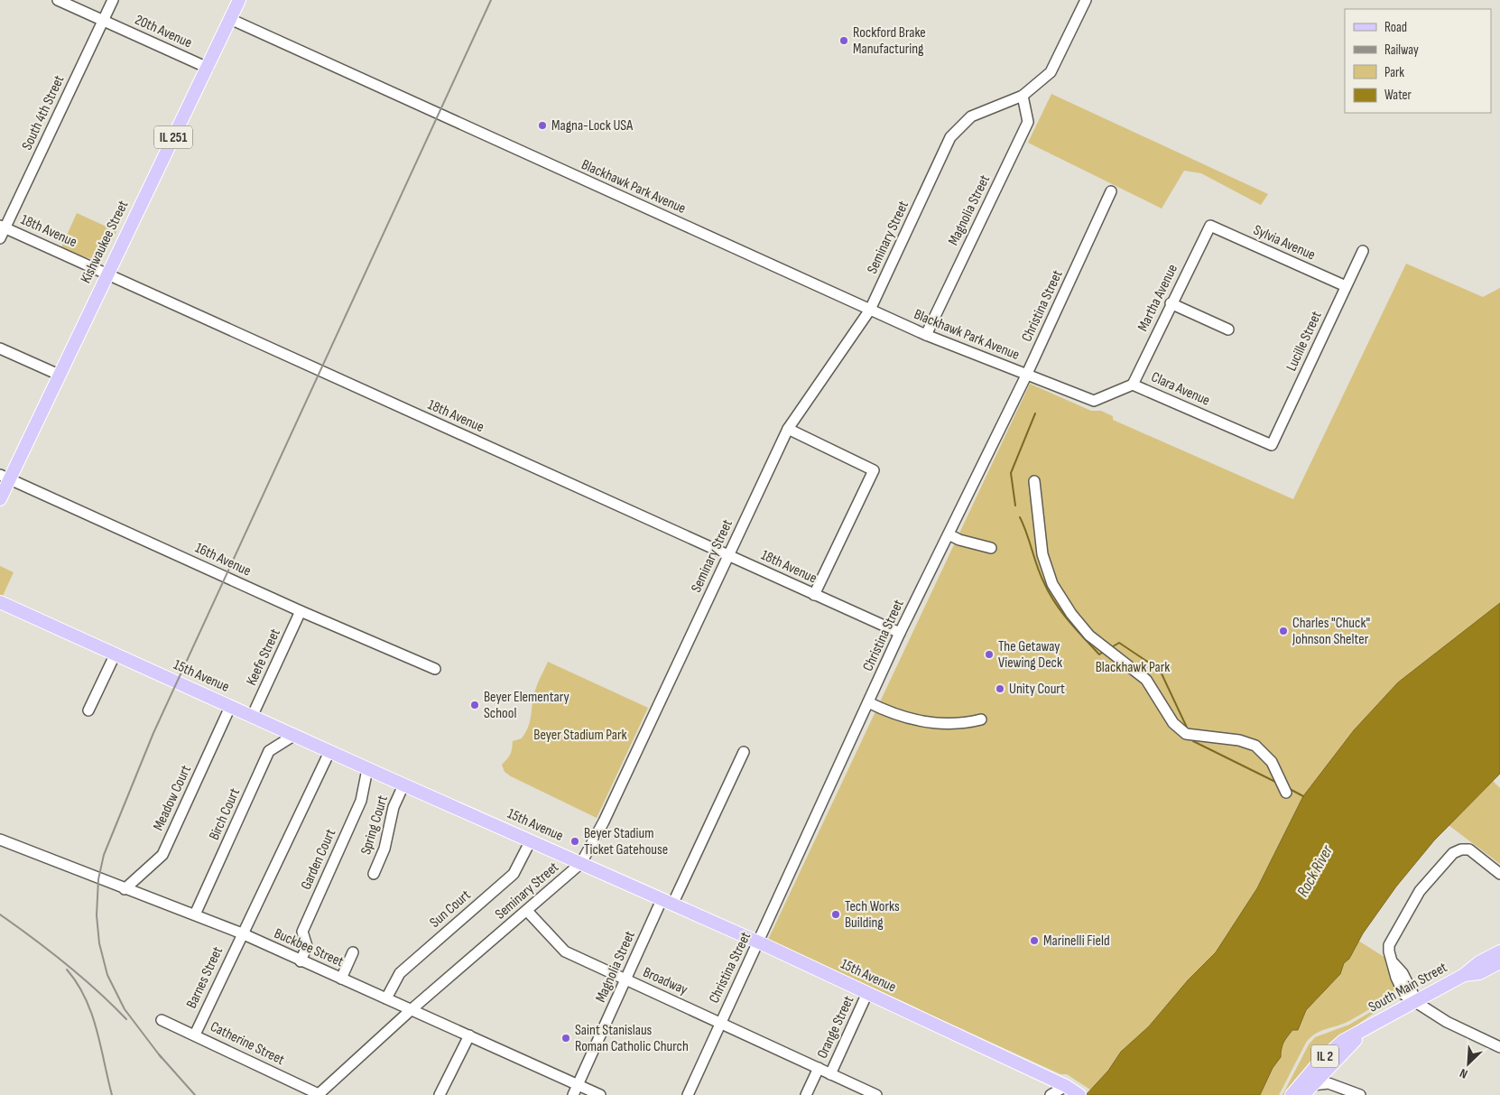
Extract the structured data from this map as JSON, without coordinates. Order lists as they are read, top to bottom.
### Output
{
  "streets": {
    "main road": [
      "IL 251",
      "Kishwaukee Street",
      "15th Avenue",
      "South Main Street",
      "IL 2"
    ],
    "street": [
      "20th Avenue",
      "South 4th Street",
      "Blackhawk Park Avenue",
      "Magnolia Street",
      "18th Avenue",
      "Seminary Street",
      "Sylvia Avenue",
      "Martha Avenue",
      "Christina Street",
      "Lucille Street",
      "Clara Avenue",
      "16th Avenue",
      "Keefe Street",
      "Meadow Court",
      "Birch Court",
      "Spring Court",
      "Garden Court",
      "Sun Court",
      "Buckbee Street",
      "Barnes Street",
      "Broadway",
      "Orange Street",
      "Catherine Street"
    ]
  },
  "crossings": [
    ["20th Avenue", "South 4th Street"],
    ["20th Avenue", "Kishwaukee Street"],
    ["South 4th Street", "18th Avenue"],
    ["Blackhawk Park Avenue", "Magnolia Street"],
    ["Blackhawk Park Avenue", "Seminary Street"],
    ["Blackhawk Park Avenue", "Kishwaukee Street"],
    ["Blackhawk Park Avenue", "Christina Street"],
    ["Blackhawk Park Avenue", "Clara Avenue"],
    ["Magnolia Street", "Seminary Street"],
    ["Magnolia Street", "15th Avenue"],
    ["Magnolia Street", "Buckbee Street"],
    ["Magnolia Street", "Broadway"],
    ["18th Avenue", "Seminary Street"],
    ["18th Avenue", "Kishwaukee Street"],
    ["18th Avenue", "Christina Street"],
    ["Seminary Street", "15th Avenue"],
    ["Seminary Street", "Buckbee Street"],
    ["Seminary Street", "Broadway"],
    ["Seminary Street", "Catherine Street"],
    ["Kishwaukee Street", "16th Avenue"],
    ["Sylvia Avenue", "Martha Avenue"],
    ["Sylvia Avenue", "Lucille Street"],
    ["Martha Avenue", "Clara Avenue"],
    ["Christina Street", "Clara Avenue"],
    ["Christina Street", "15th Avenue"],
    ["Christina Street", "Broadway"],
    ["Lucille Street", "Clara Avenue"],
    ["16th Avenue", "Keefe Street"],
    ["Keefe Street", "15th Avenue"],
    ["15th Avenue", "Meadow Court"],
    ["15th Avenue", "Birch Court"],
    ["15th Avenue", "Spring Court"],
    ["15th Avenue", "Garden Court"],
    ["15th Avenue", "Sun Court"],
    ["15th Avenue", "Orange Street"],
    ["Meadow Court", "Buckbee Street"],
    ["Birch Court", "Buckbee Street"],
    ["Garden Court", "Buckbee Street"],
    ["Sun Court", "Buckbee Street"],
    ["Buckbee Street", "Barnes Street"],
    ["Barnes Street", "Catherine Street"],
    ["Broadway", "Orange Street"]
  ],
  "water": ["Rock River"],
  "parks": ["Blackhawk Park", "Beyer Stadium Park"],
  "places": [
    "Rockford Brake Manufacturing",
    "Magna-Lock USA",
    "Charles \"Chuck\" Johnson Shelter",
    "The Getaway Viewing Deck",
    "Unity Court",
    "Beyer Elementary School",
    "Beyer Stadium Ticket Gatehouse",
    "Tech Works Building",
    "Marinelli Field",
    "Saint Stanislaus Roman Catholic Church"
  ],
  "legend": [
    "Road",
    "Railway",
    "Park",
    "Water"
  ],
  "north": "bottom left"
}
